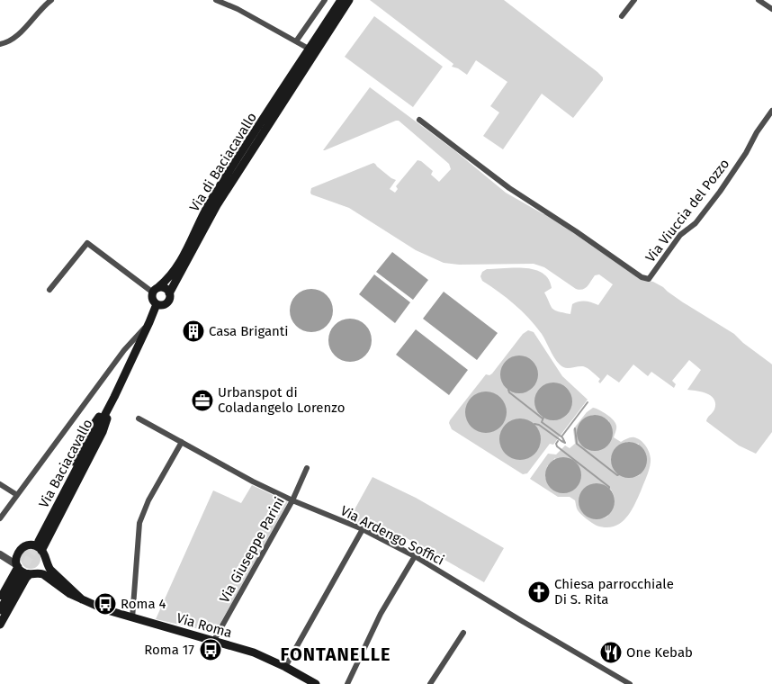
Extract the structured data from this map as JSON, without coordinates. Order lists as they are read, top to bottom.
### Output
{
  "streets": {
    "main road": ["Via di Baciacavallo", "Via Baciacavallo", "Via Roma"],
    "street": ["Via Viuccia del Pozzo", "Via Ardengo Soffici", "Via Giuseppe Parini"]
  },
  "crossings": [
    ["Via di Baciacavallo", "Via Baciacavallo"],
    ["Via Ardengo Soffici", "Via Giuseppe Parini"],
    ["Via Giuseppe Parini", "Via Roma"]
  ],
  "districts": ["FONTANELLE"],
  "places": {
    "building": ["Casa Briganti"],
    "office": ["Urbanspot di Coladangelo Lorenzo"],
    "church": ["Chiesa parrocchiale Di S. Rita"],
    "bus stop": ["Roma 4", "Roma 17"],
    "restaurant": ["One Kebab"]
  }
}
